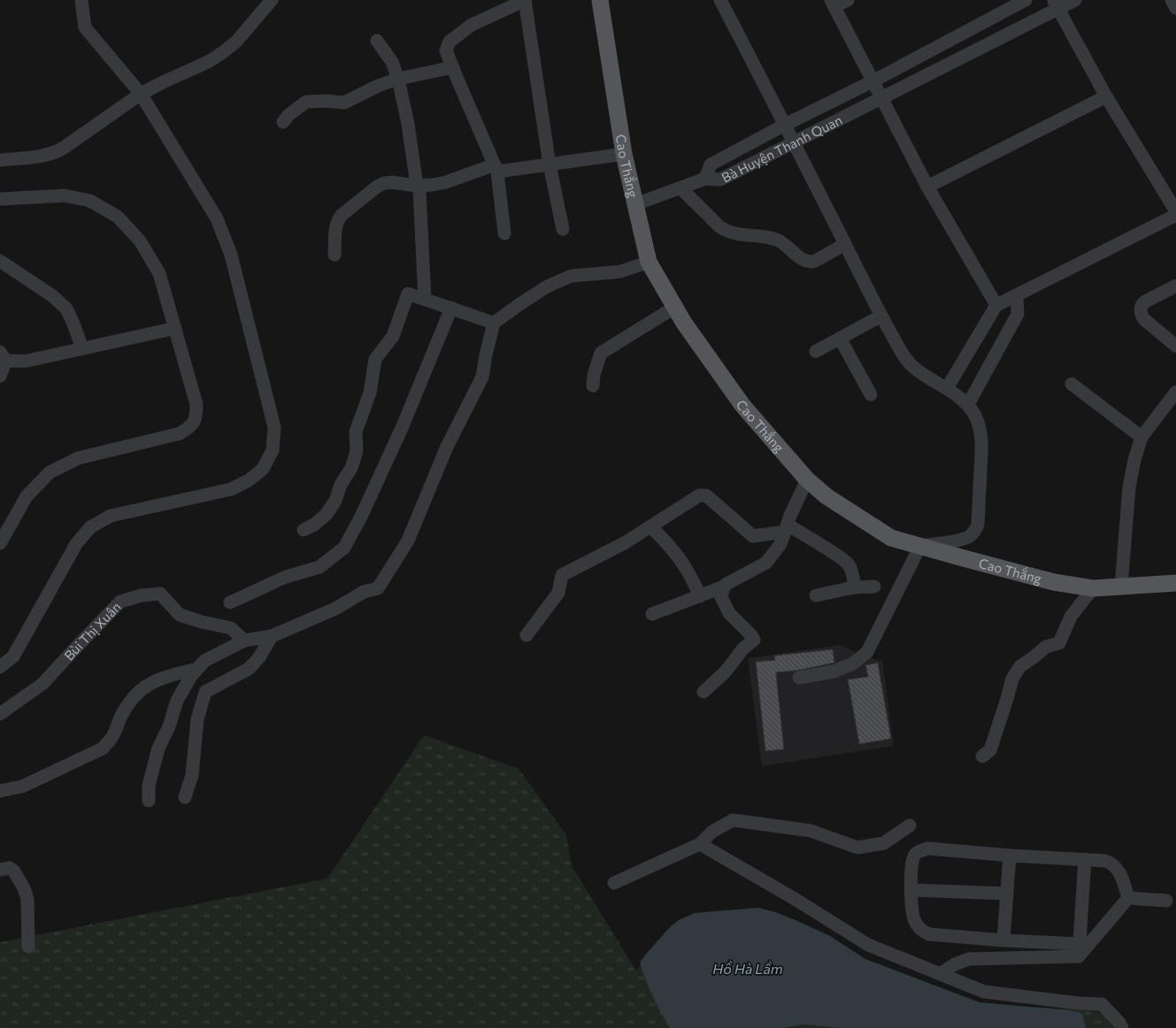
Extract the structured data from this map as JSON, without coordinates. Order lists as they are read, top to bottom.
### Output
{
  "streets": {
    "main road": ["Cao Thắng"],
    "street": ["Bà Huyện Thanh Quan", "Bùi Thị Xuân"]
  },
  "water": ["Hồ Hà Lầm"]
}
